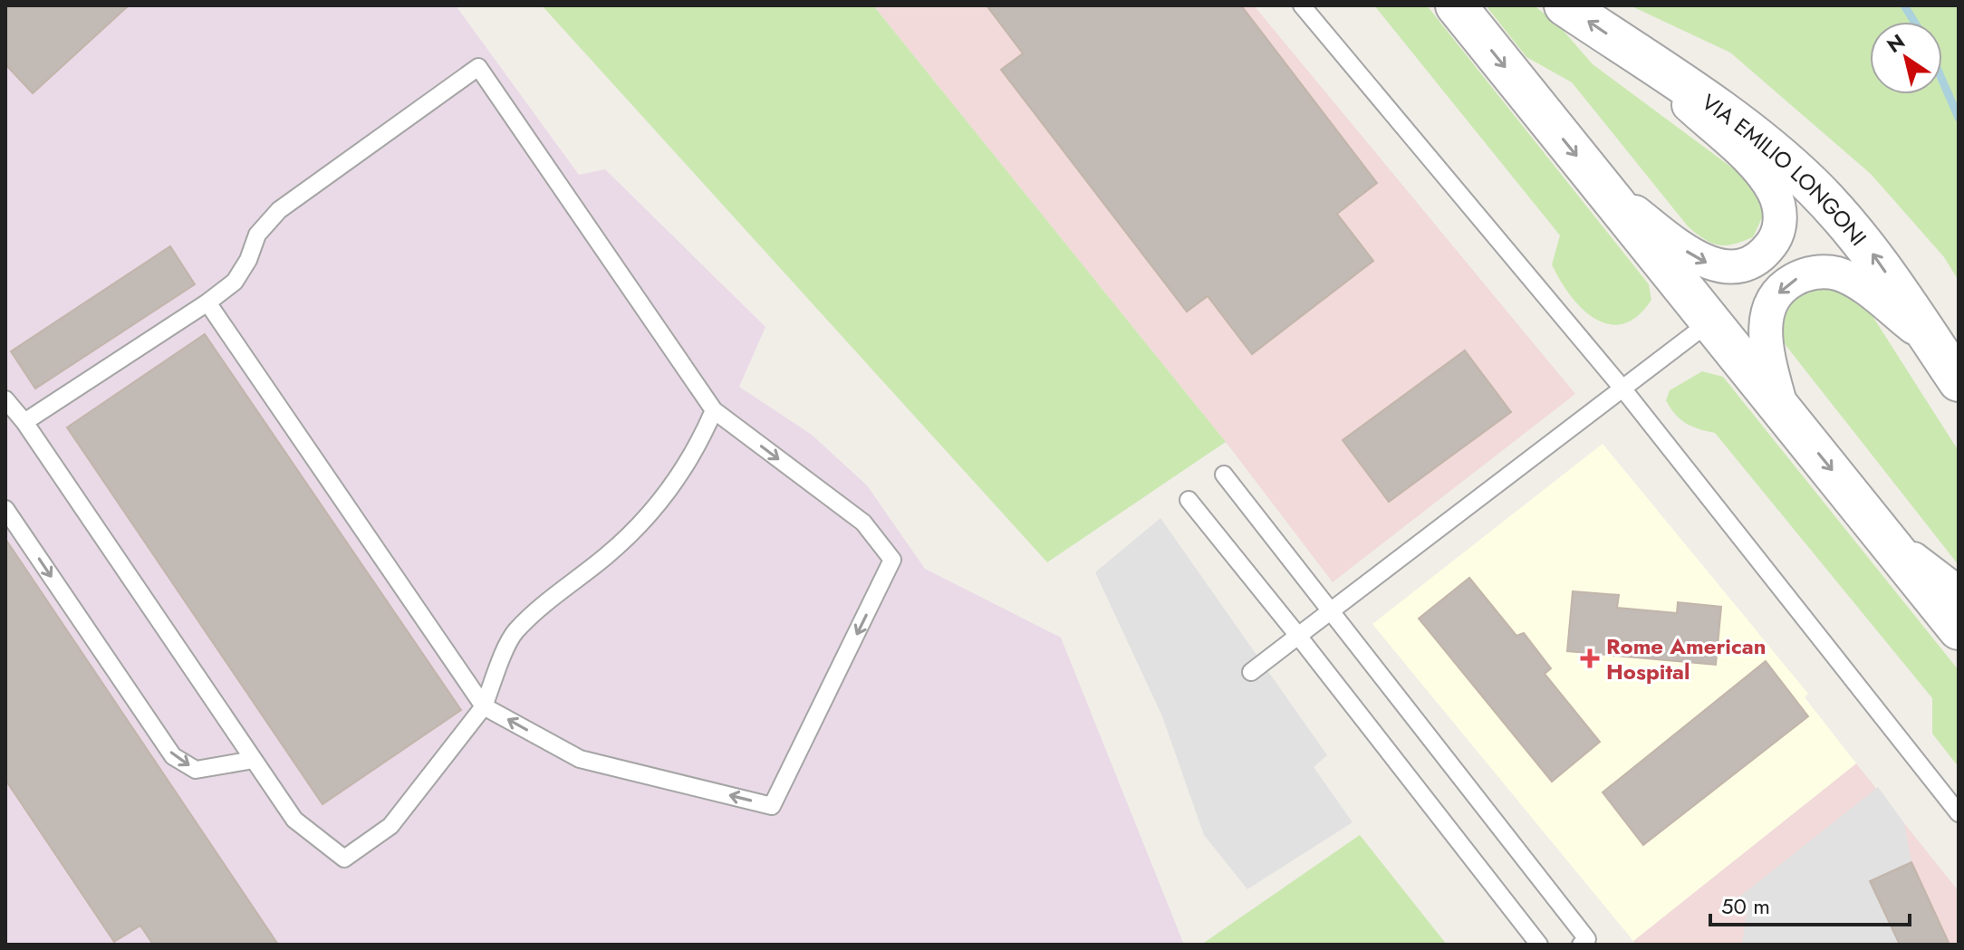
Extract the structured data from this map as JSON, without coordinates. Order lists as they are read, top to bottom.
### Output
{
  "streets": {
    "street": ["VIA EMILIO LONGONI"]
  },
  "places": {
    "health": ["Rome American Hospital"]
  },
  "scale_bar": "50 m",
  "north": "top left"
}
